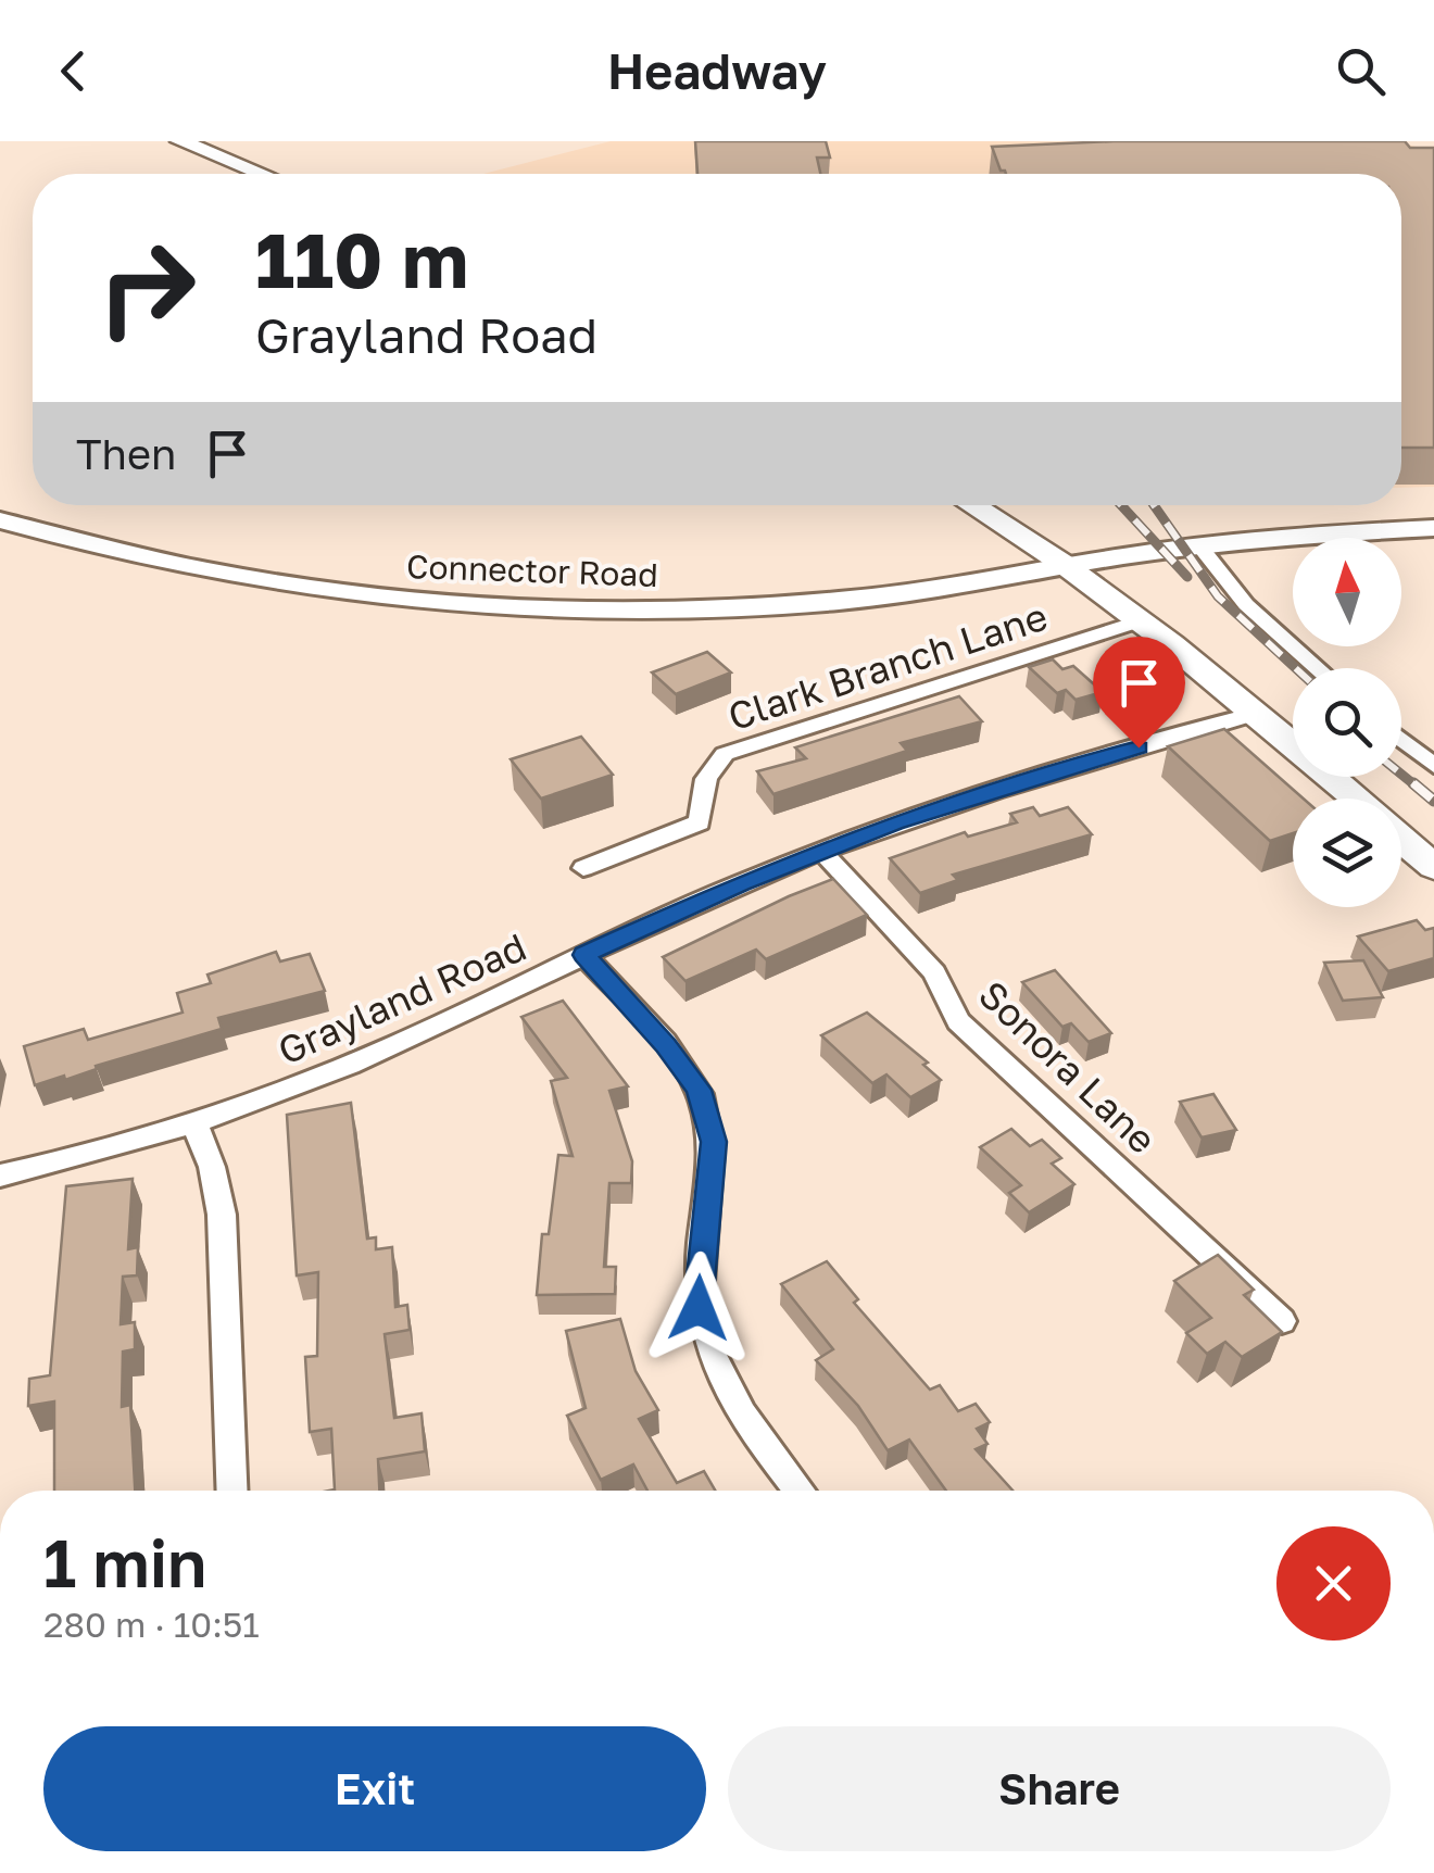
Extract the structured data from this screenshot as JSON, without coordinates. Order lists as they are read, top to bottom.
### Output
{
  "streets": {
    "street": [
      "Connector Road",
      "Clark Branch Lane",
      "Grayland Road",
      "Sonora Lane"
    ]
  },
  "crossings": [
    ["Grayland Road", "Sonora Lane"]
  ],
  "north": "top",
  "page": {
    "header": "Headway",
    "turn": ["110 m", "Grayland Road"],
    "then": "Then",
    "heading": ["1 min", "280 m · 10:51"],
    "buttons": ["Exit", "Share"]
  }
}
